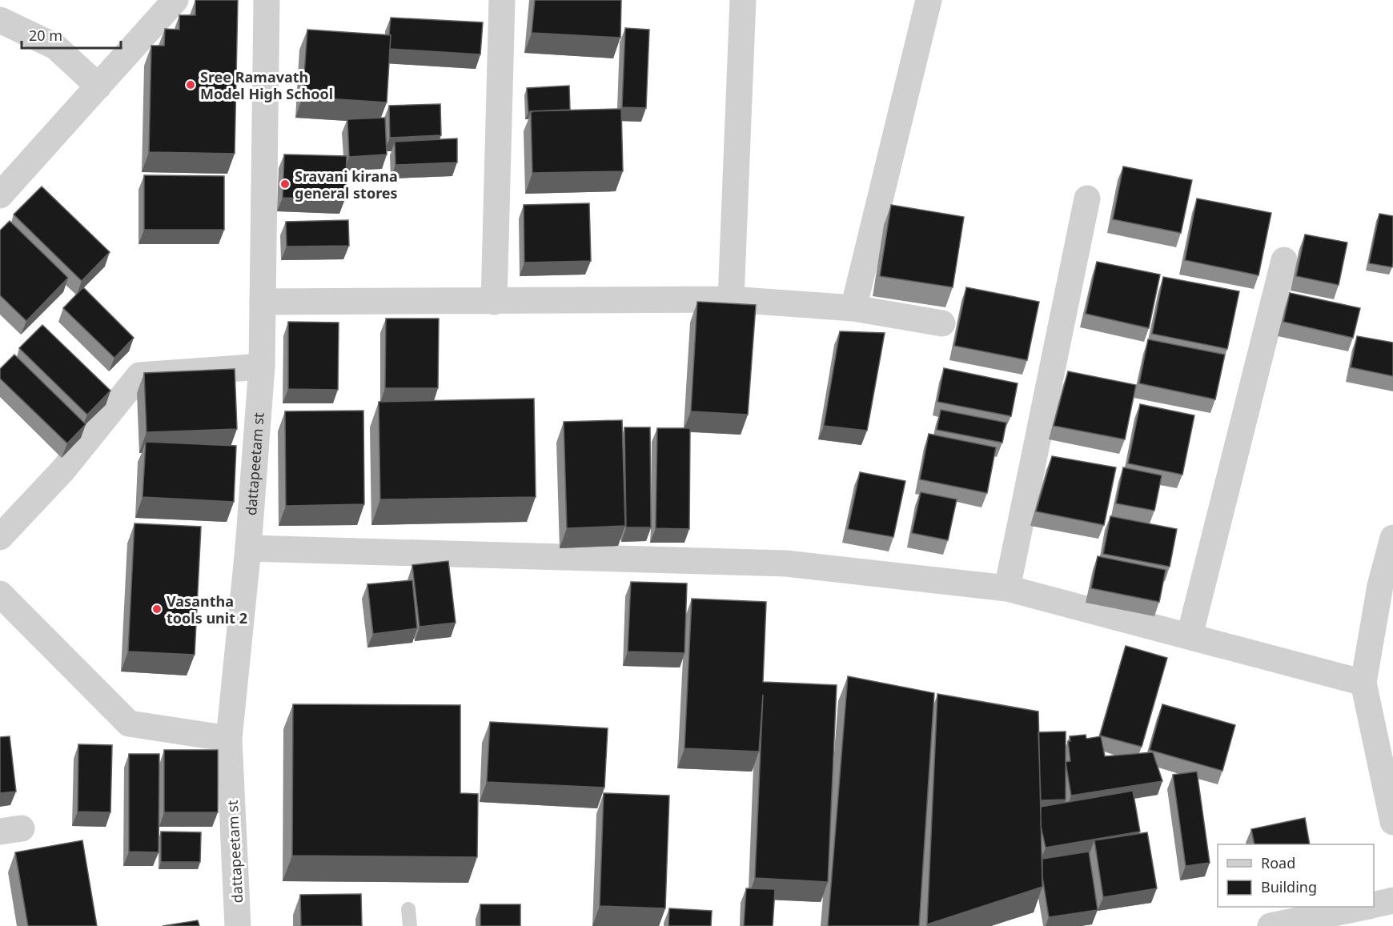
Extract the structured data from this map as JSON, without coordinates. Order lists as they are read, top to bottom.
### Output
{
  "streets": {
    "street": ["dattapeetam st"]
  },
  "places": ["Sree Ramavath Model High School", "Sravani kirana general stores", "Vasantha tools unit 2"],
  "legend": ["Road", "Building"],
  "scale_bar": "20 m"
}
